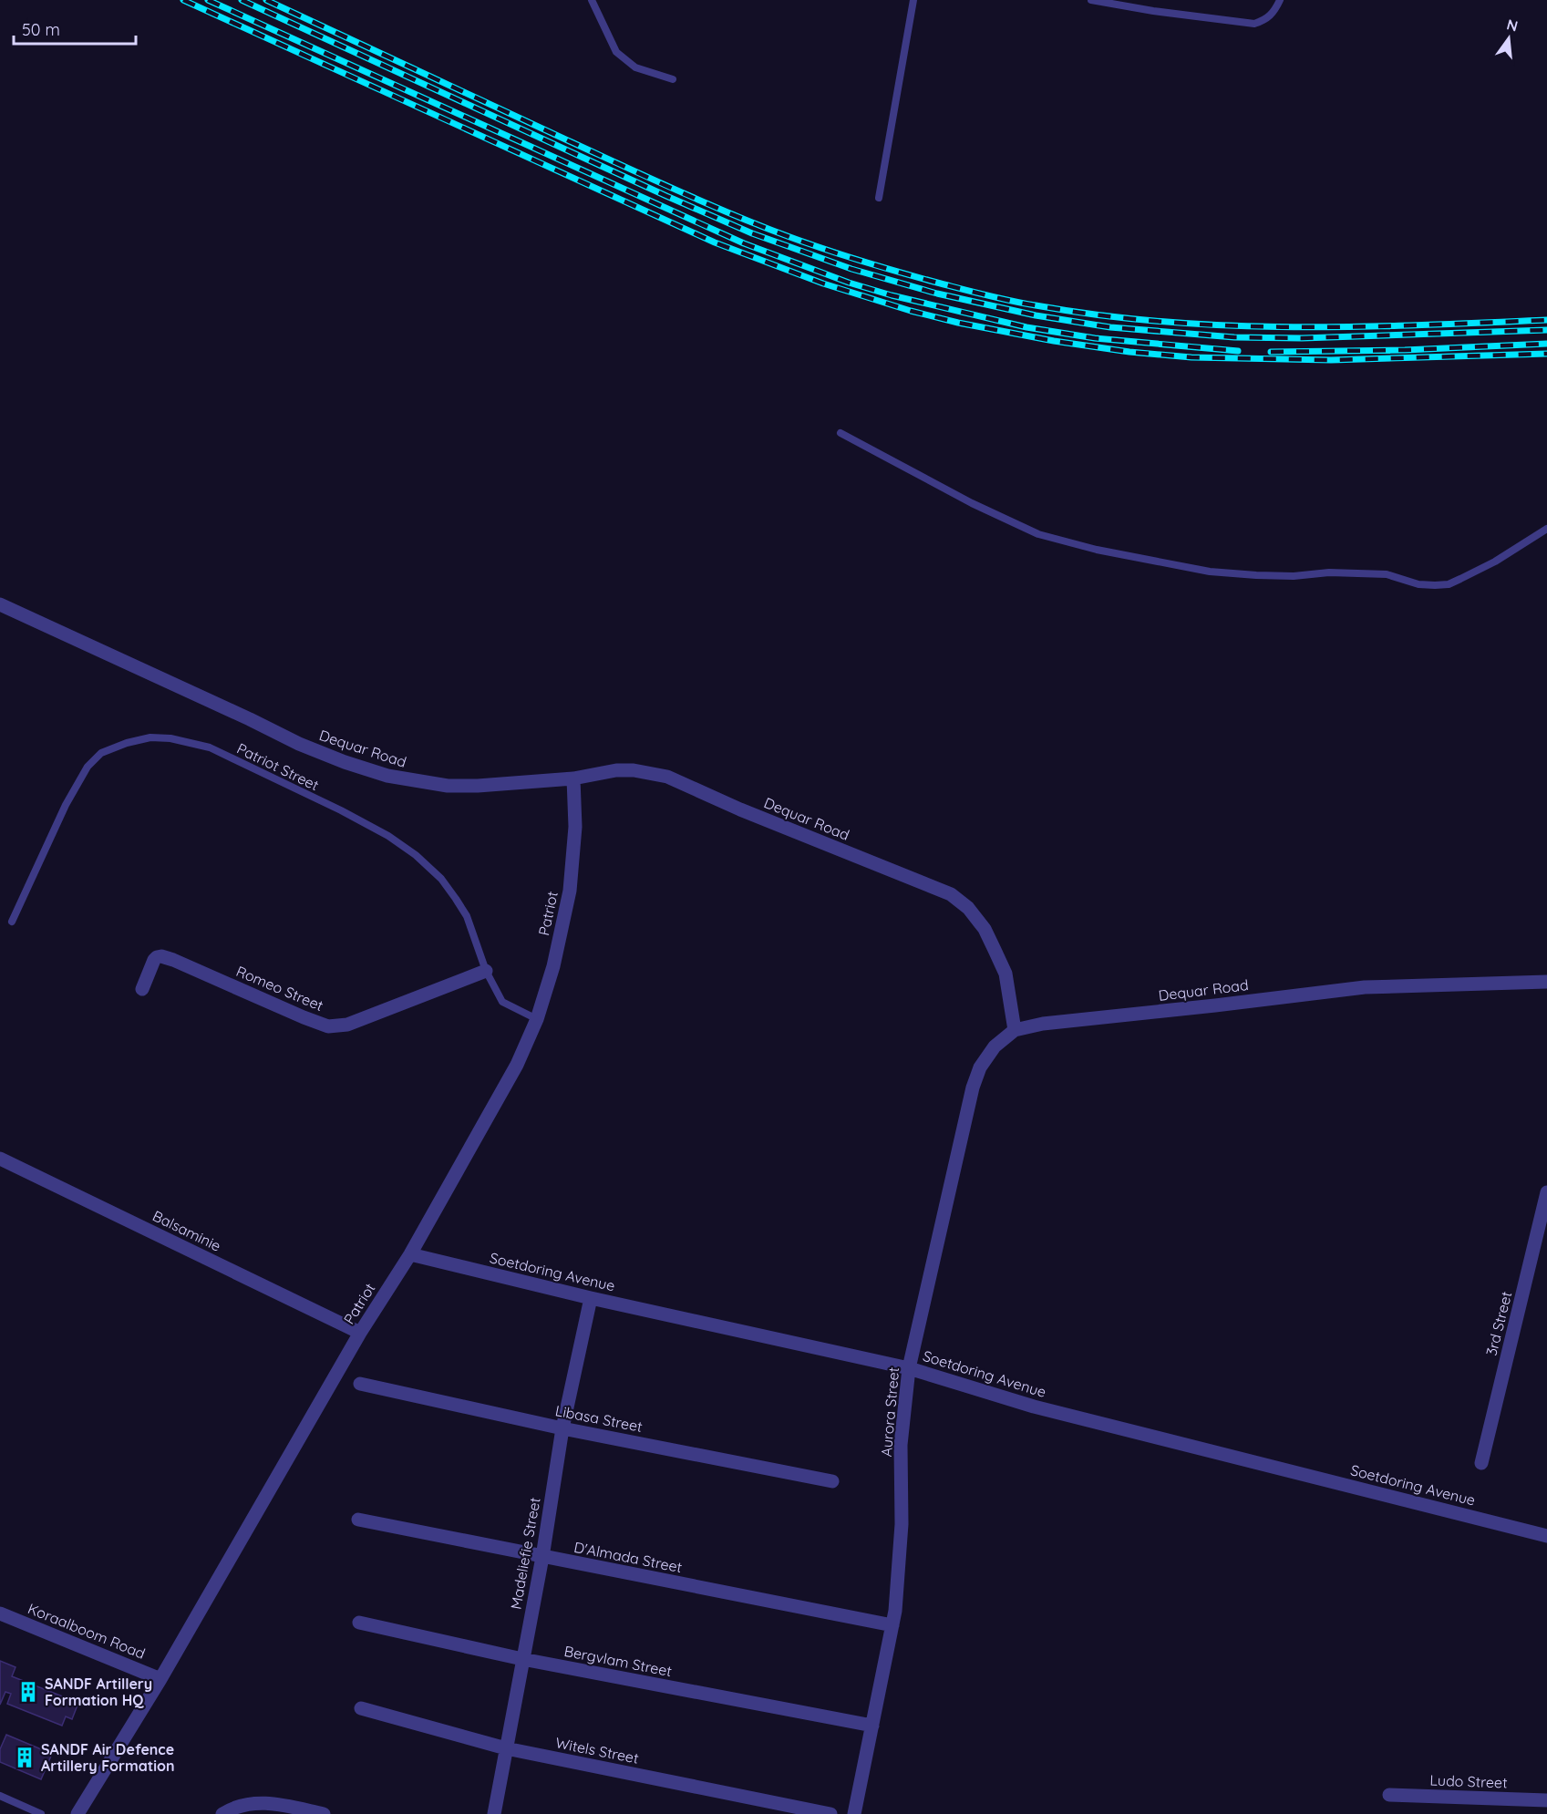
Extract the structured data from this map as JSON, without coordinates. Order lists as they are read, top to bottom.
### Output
{
  "streets": {
    "street": [
      "Dequar Road",
      "Patriot",
      "Romeo Street",
      "Balsaminie",
      "Soetdoring Avenue",
      "3rd Street",
      "Aurora Street",
      "Libasa Street",
      "Madeliefie Street",
      "D'Almada Street",
      "Koraalboom Road",
      "Bergvlam Street",
      "Witels Street",
      "Ludo Street"
    ],
    "lane": ["Patriot Street"]
  },
  "crossings": [
    ["Dequar Road", "Patriot"],
    ["Dequar Road", "Aurora Street"],
    ["Patriot Street", "Patriot"],
    ["Patriot Street", "Romeo Street"],
    ["Patriot", "Balsaminie"],
    ["Patriot", "Soetdoring Avenue"],
    ["Patriot", "Koraalboom Road"],
    ["Soetdoring Avenue", "Aurora Street"],
    ["Soetdoring Avenue", "Madeliefie Street"],
    ["Aurora Street", "D'Almada Street"],
    ["Aurora Street", "Bergvlam Street"],
    ["Libasa Street", "Madeliefie Street"],
    ["Madeliefie Street", "D'Almada Street"],
    ["Madeliefie Street", "Bergvlam Street"],
    ["Madeliefie Street", "Witels Street"]
  ],
  "places": {
    "building": ["SANDF Artillery Formation HQ", "SANDF Air Defence Artillery Formation"]
  },
  "scale_bar": "50 m",
  "north": "top"
}
